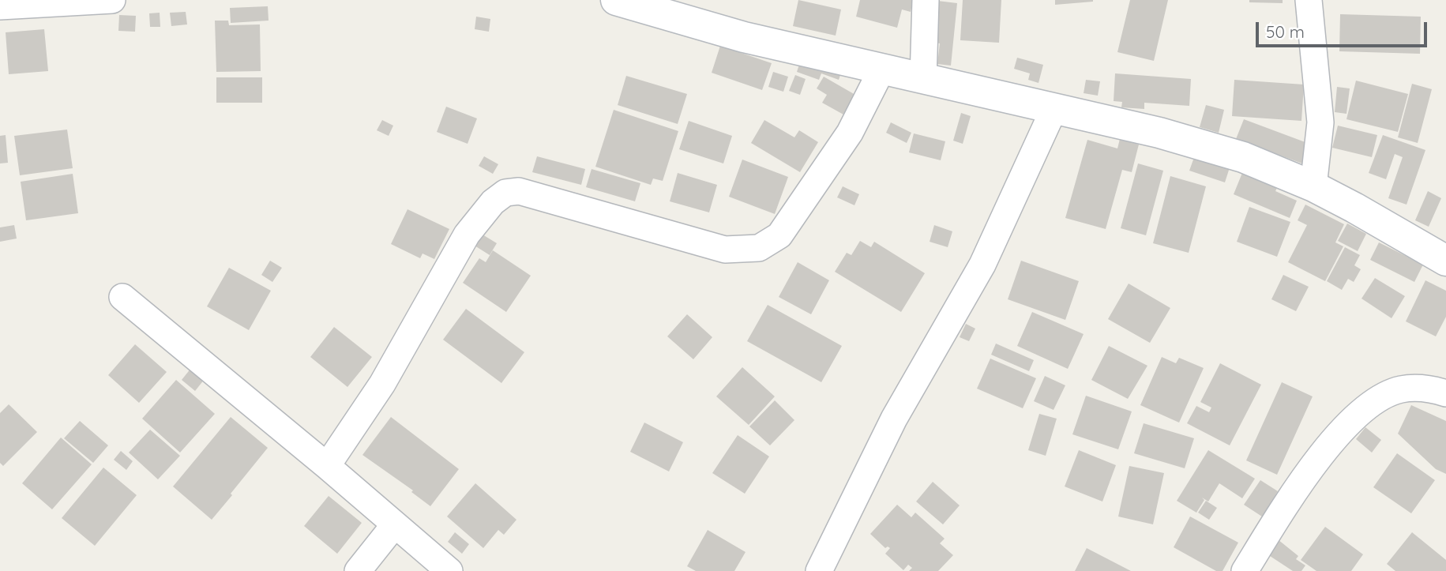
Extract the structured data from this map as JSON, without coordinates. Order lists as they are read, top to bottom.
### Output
{
  "scale_bar": "50 m"
}
